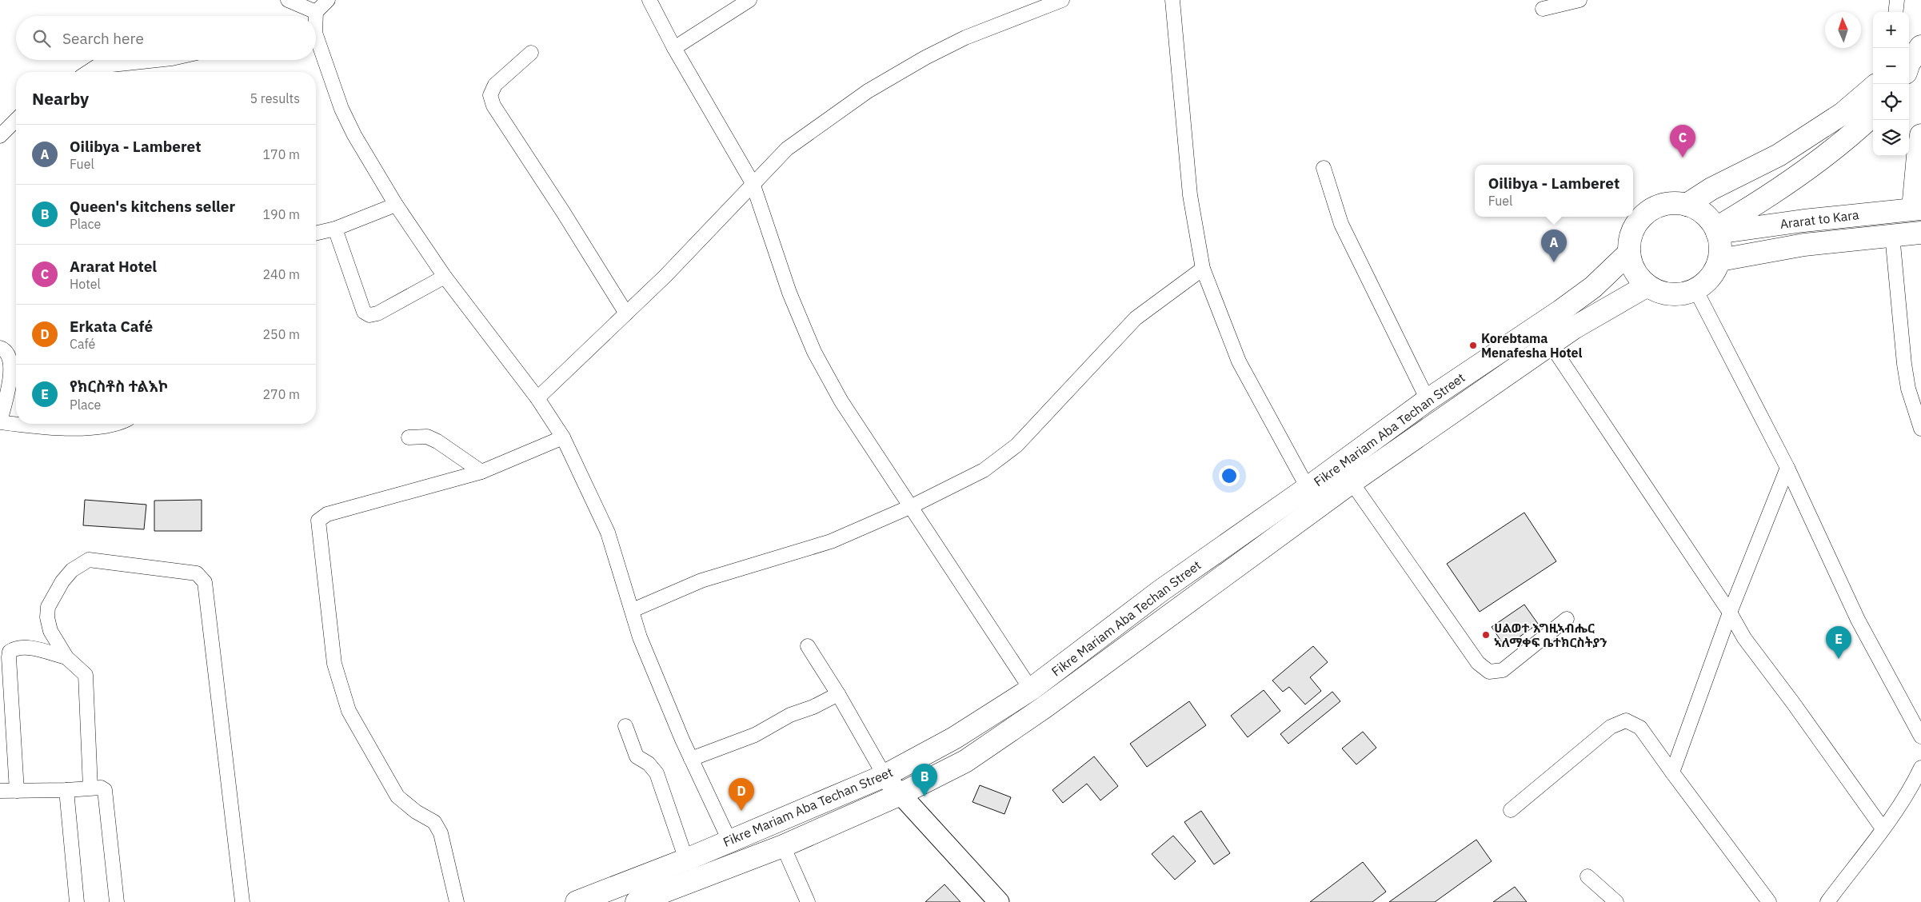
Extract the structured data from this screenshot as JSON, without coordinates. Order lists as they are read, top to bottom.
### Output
{
  "streets": {
    "main road": ["Ararat to Kara", "Fikre Mariam Aba Techan Street"]
  },
  "crossings": [
    ["Ararat to Kara", "Fikre Mariam Aba Techan Street"]
  ],
  "places": ["Korebtama Menafesha Hotel", "ሀልወተ እግዚኣብሔር ኣለማቀፍ ቤተክርስትያን"],
  "north": "top",
  "page": {
    "map_buttons": ["+", "−"],
    "search": "Search here",
    "heading": ["Nearby", "5 results"],
    "list": [
      {
        "mark": "A",
        "name": "Oilibya - Lamberet",
        "note": "Fuel",
        "value": "170 m"
      },
      {
        "mark": "B",
        "name": "Queen's kitchens seller",
        "note": "Place",
        "value": "190 m"
      },
      {
        "mark": "C",
        "name": "Ararat Hotel",
        "note": "Hotel",
        "value": "240 m"
      },
      {
        "mark": "D",
        "name": "Erkata Café",
        "note": "Café",
        "value": "250 m"
      },
      {
        "mark": "E",
        "name": "የክርስቶስ ተልእኮ",
        "note": "Place",
        "value": "270 m"
      }
    ],
    "pins": [
      "C",
      "A",
      "E",
      "B",
      "D"
    ],
    "popup": ["Oilibya - Lamberet", "Fuel"]
  }
}
